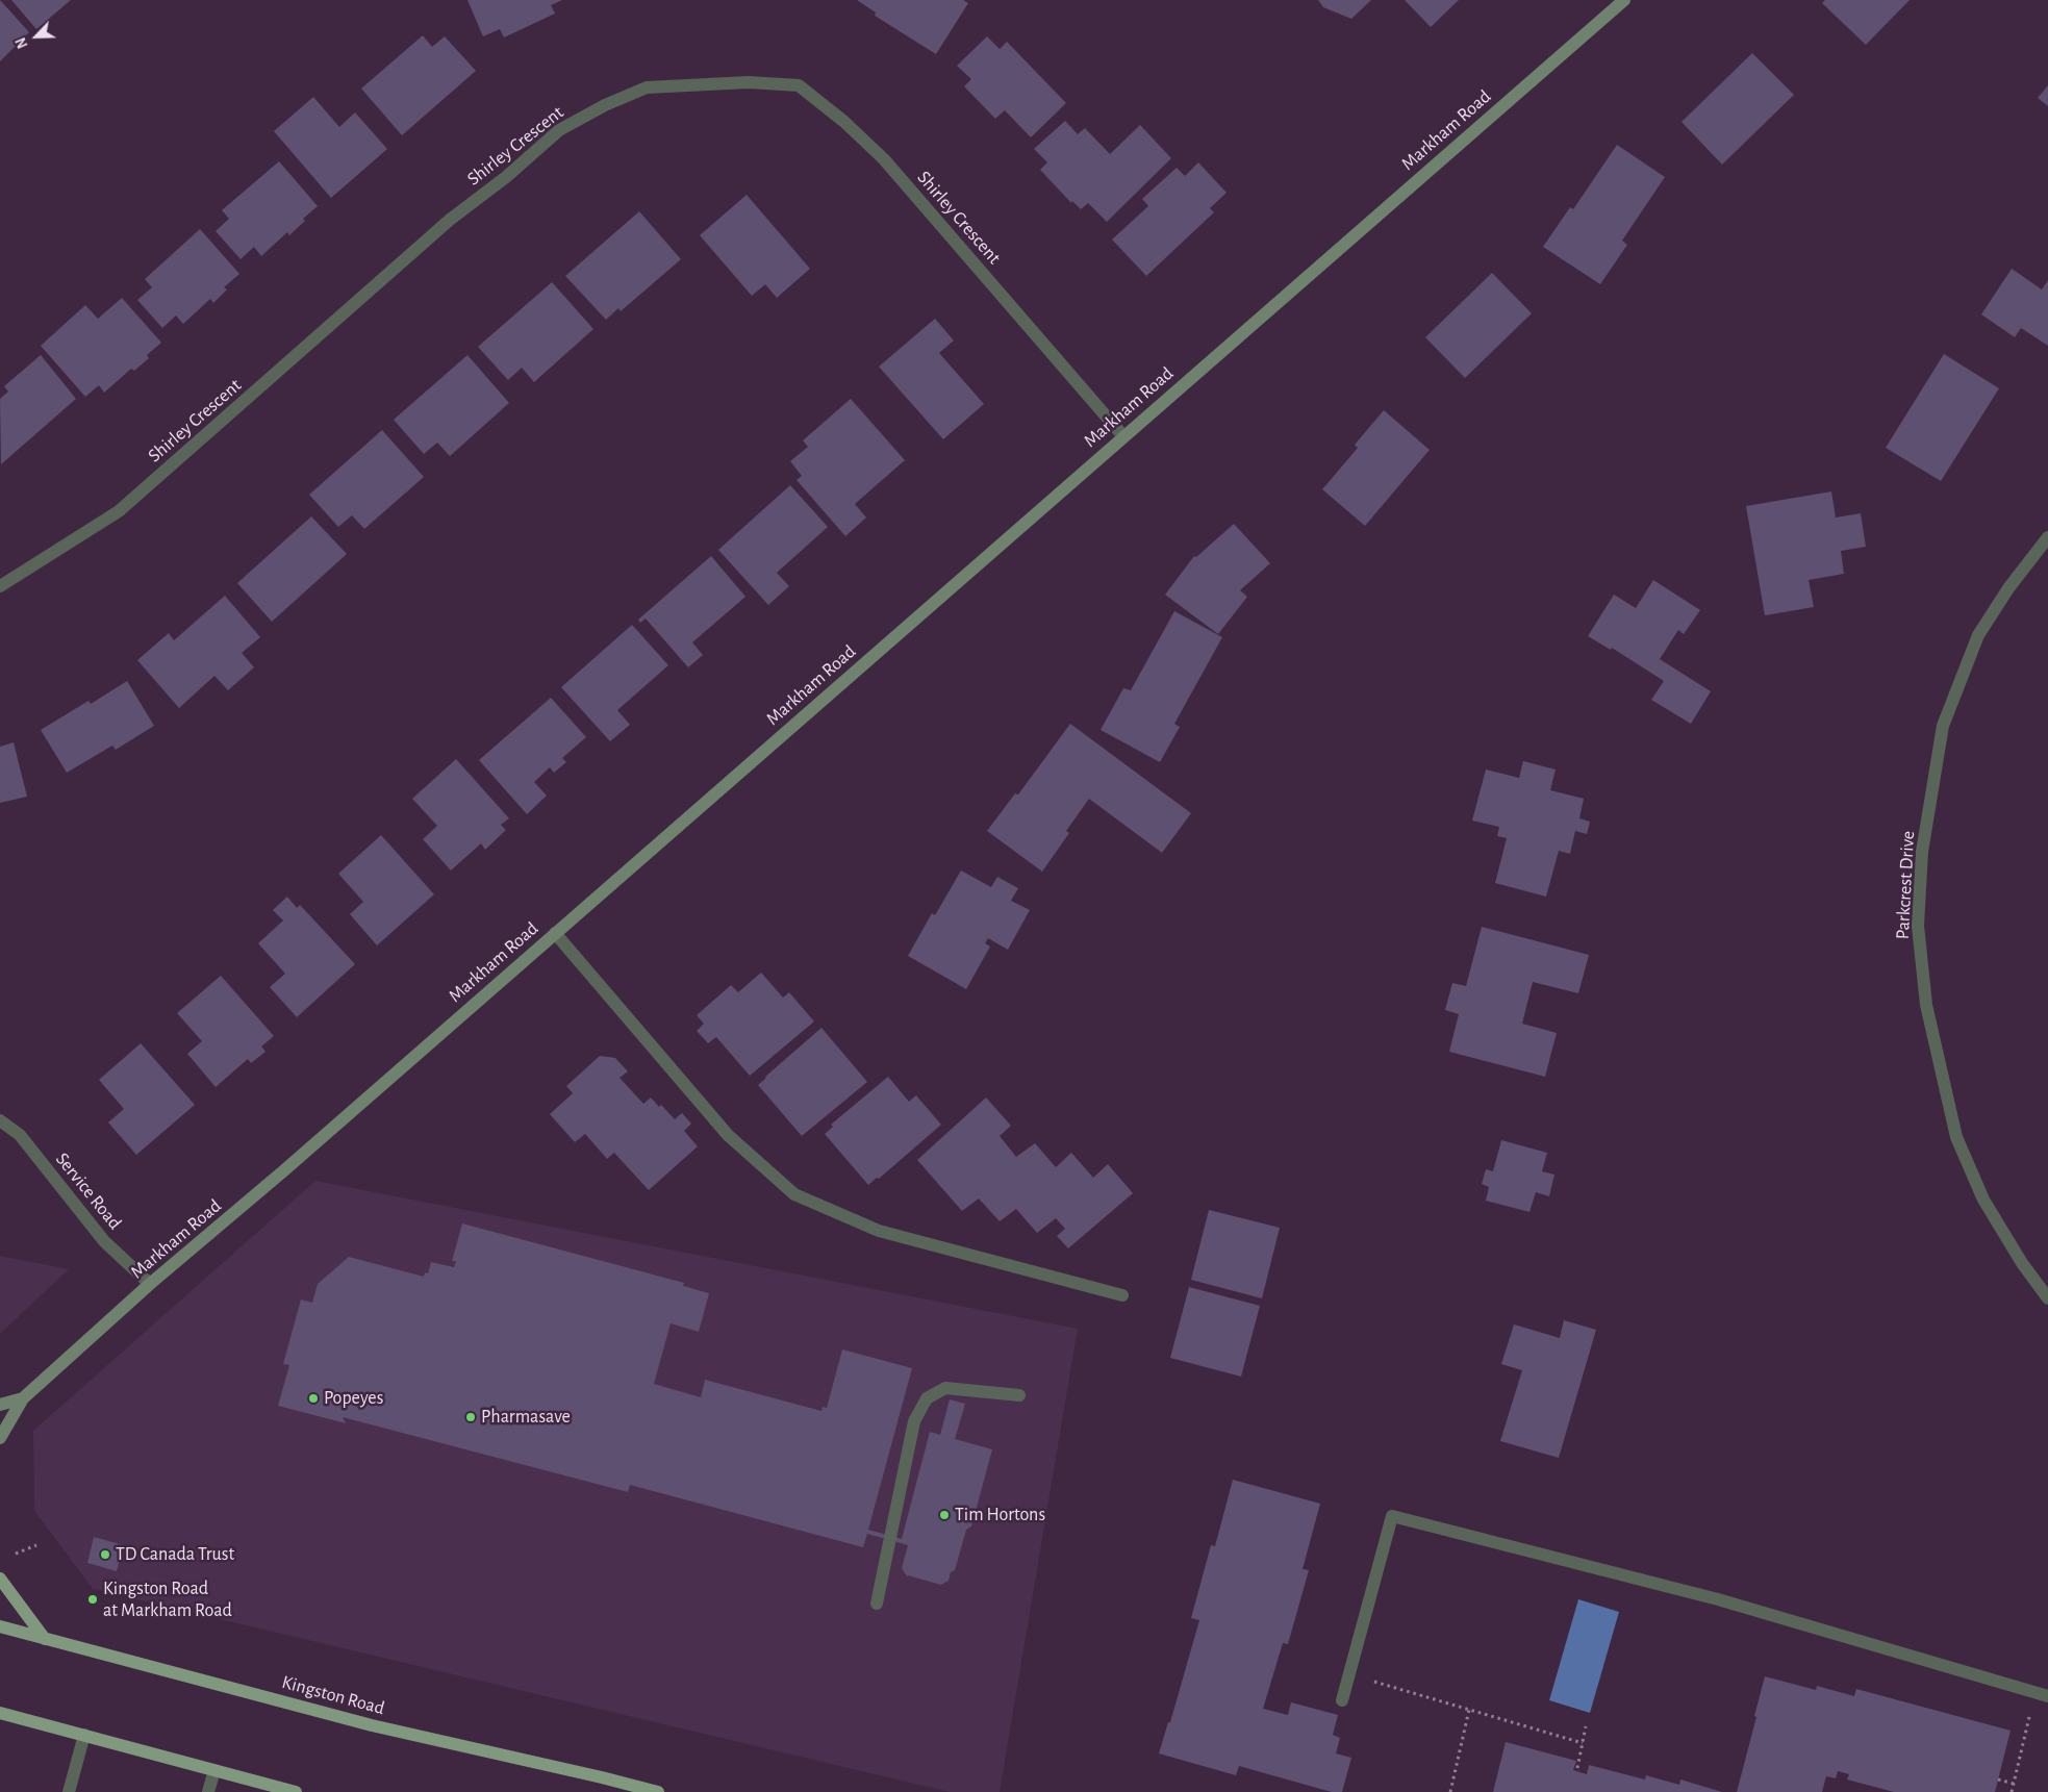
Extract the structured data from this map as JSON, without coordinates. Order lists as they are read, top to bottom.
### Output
{
  "streets": {
    "main road": ["Kingston Road"],
    "street": [
      "Markham Road",
      "Shirley Crescent",
      "Parkcrest Drive",
      "Service Road"
    ]
  },
  "crossings": [
    ["Markham Road", "Shirley Crescent"],
    ["Markham Road", "Service Road"]
  ],
  "places": [
    "Popeyes",
    "Pharmasave",
    "Tim Hortons",
    "TD Canada Trust",
    "Kingston Road at Markham Road"
  ],
  "north": "bottom left"
}
